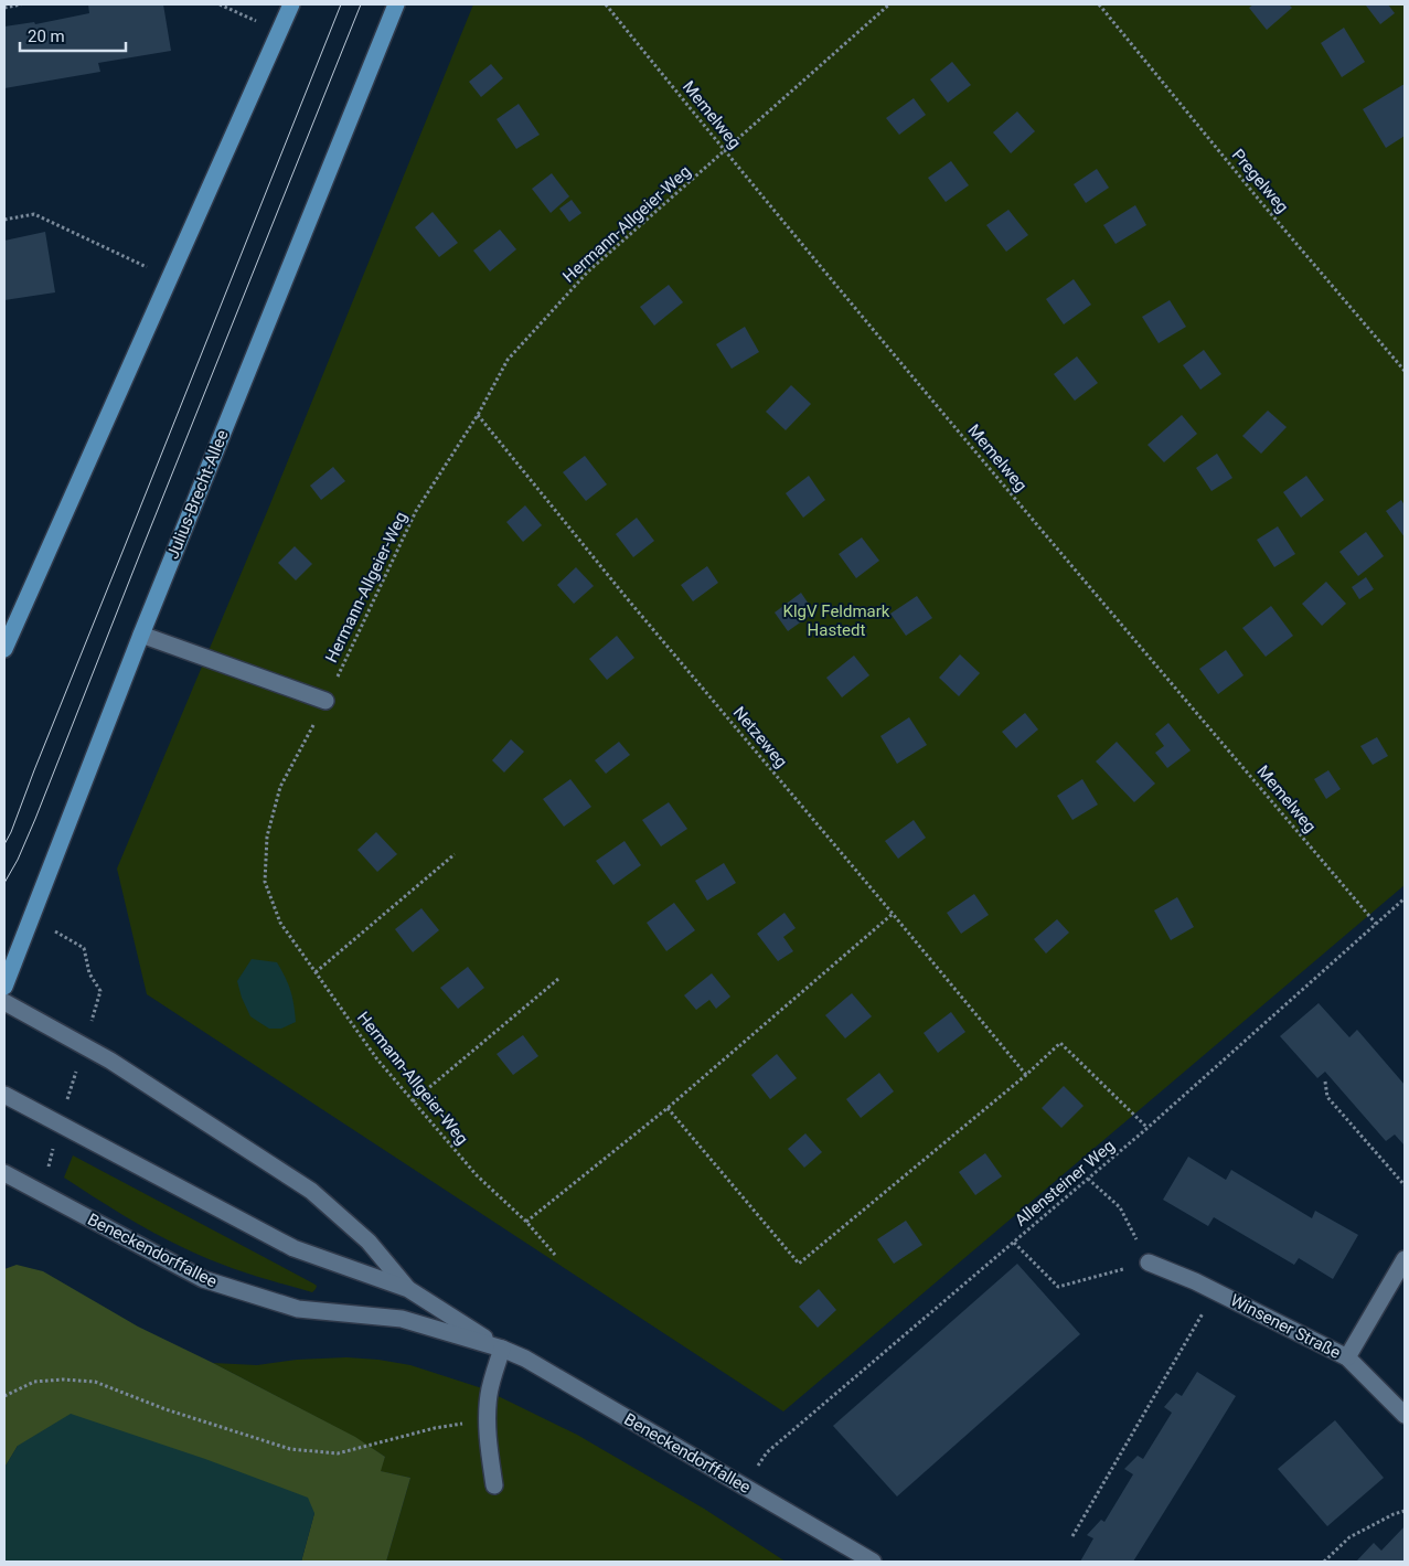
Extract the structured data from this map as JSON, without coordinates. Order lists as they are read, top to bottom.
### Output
{
  "streets": {
    "main road": ["Julius-Brecht-Allee"],
    "street": ["Beneckendorffallee", "Winsener Straße"],
    "path": [
      "Memelweg",
      "Pregelweg",
      "Hermann-Allgeier-Weg",
      "Netzeweg",
      "Allensteiner Weg"
    ]
  },
  "crossings": [
    ["Memelweg", "Hermann-Allgeier-Weg"],
    ["Memelweg", "Allensteiner Weg"],
    ["Hermann-Allgeier-Weg", "Netzeweg"],
    ["Allensteiner Weg", "Beneckendorffallee"]
  ],
  "parks": ["KlgV Feldmark Hastedt"],
  "scale_bar": "20 m"
}
